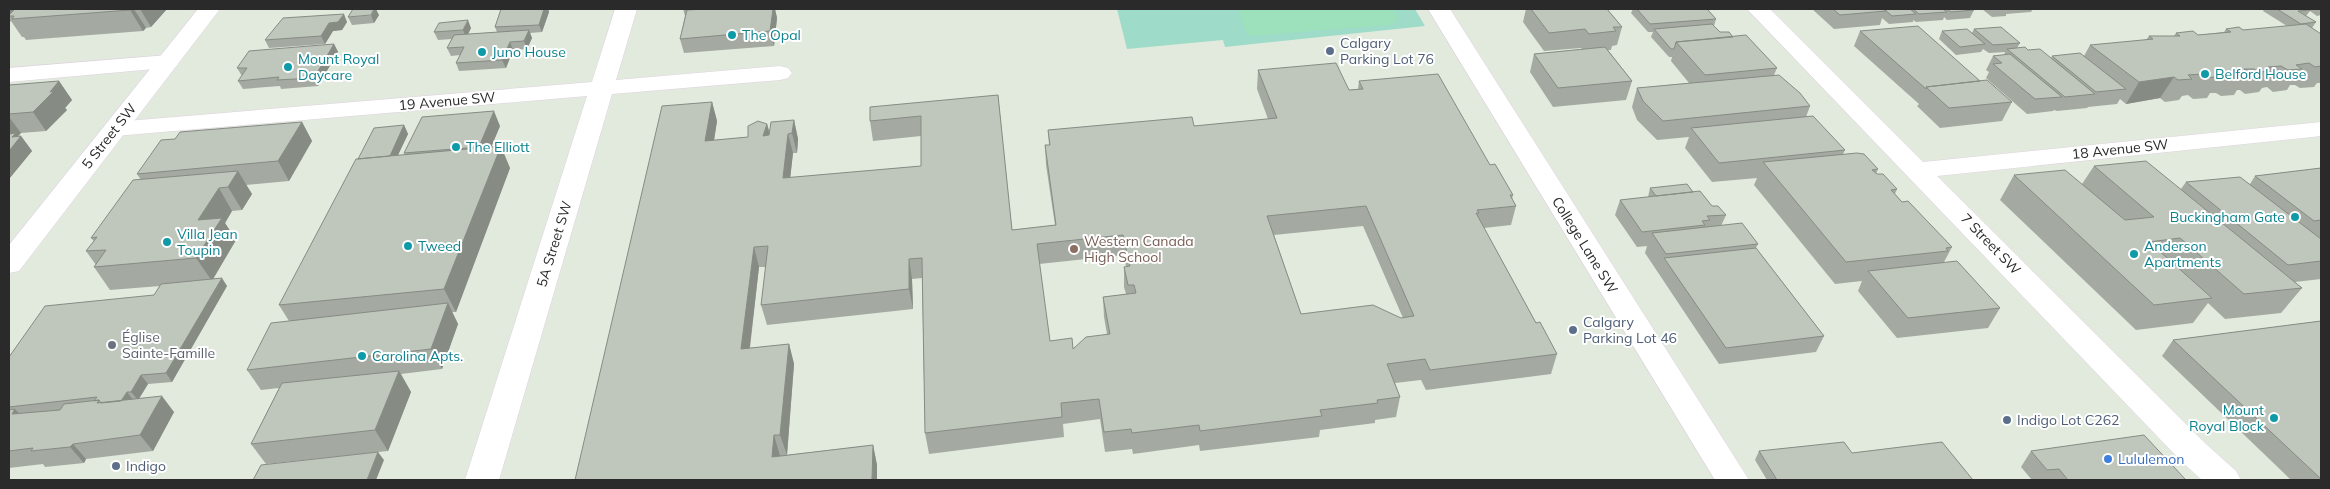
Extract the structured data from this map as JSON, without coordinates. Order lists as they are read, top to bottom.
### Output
{
  "streets": {
    "street": [
      "19 Avenue SW",
      "5 Street SW",
      "18 Avenue SW",
      "5A Street SW",
      "7 Street SW",
      "College Lane SW"
    ]
  },
  "crossings": [
    ["19 Avenue SW", "5 Street SW"],
    ["19 Avenue SW", "5A Street SW"],
    ["18 Avenue SW", "7 Street SW"]
  ],
  "places": [
    "The Opal",
    "Calgary Parking Lot 76",
    "Juno House",
    "Mount Royal Daycare",
    "Belford House",
    "The Elliott",
    "Buckingham Gate",
    "Villa Jean Toupin",
    "Tweed",
    "Western Canada High School",
    "Anderson Apartments",
    "Calgary Parking Lot 46",
    "Église Sainte-Famille",
    "Carolina Apts.",
    "Mount Royal Block",
    "Indigo Lot C262",
    "Lululemon",
    "Indigo"
  ]
}
